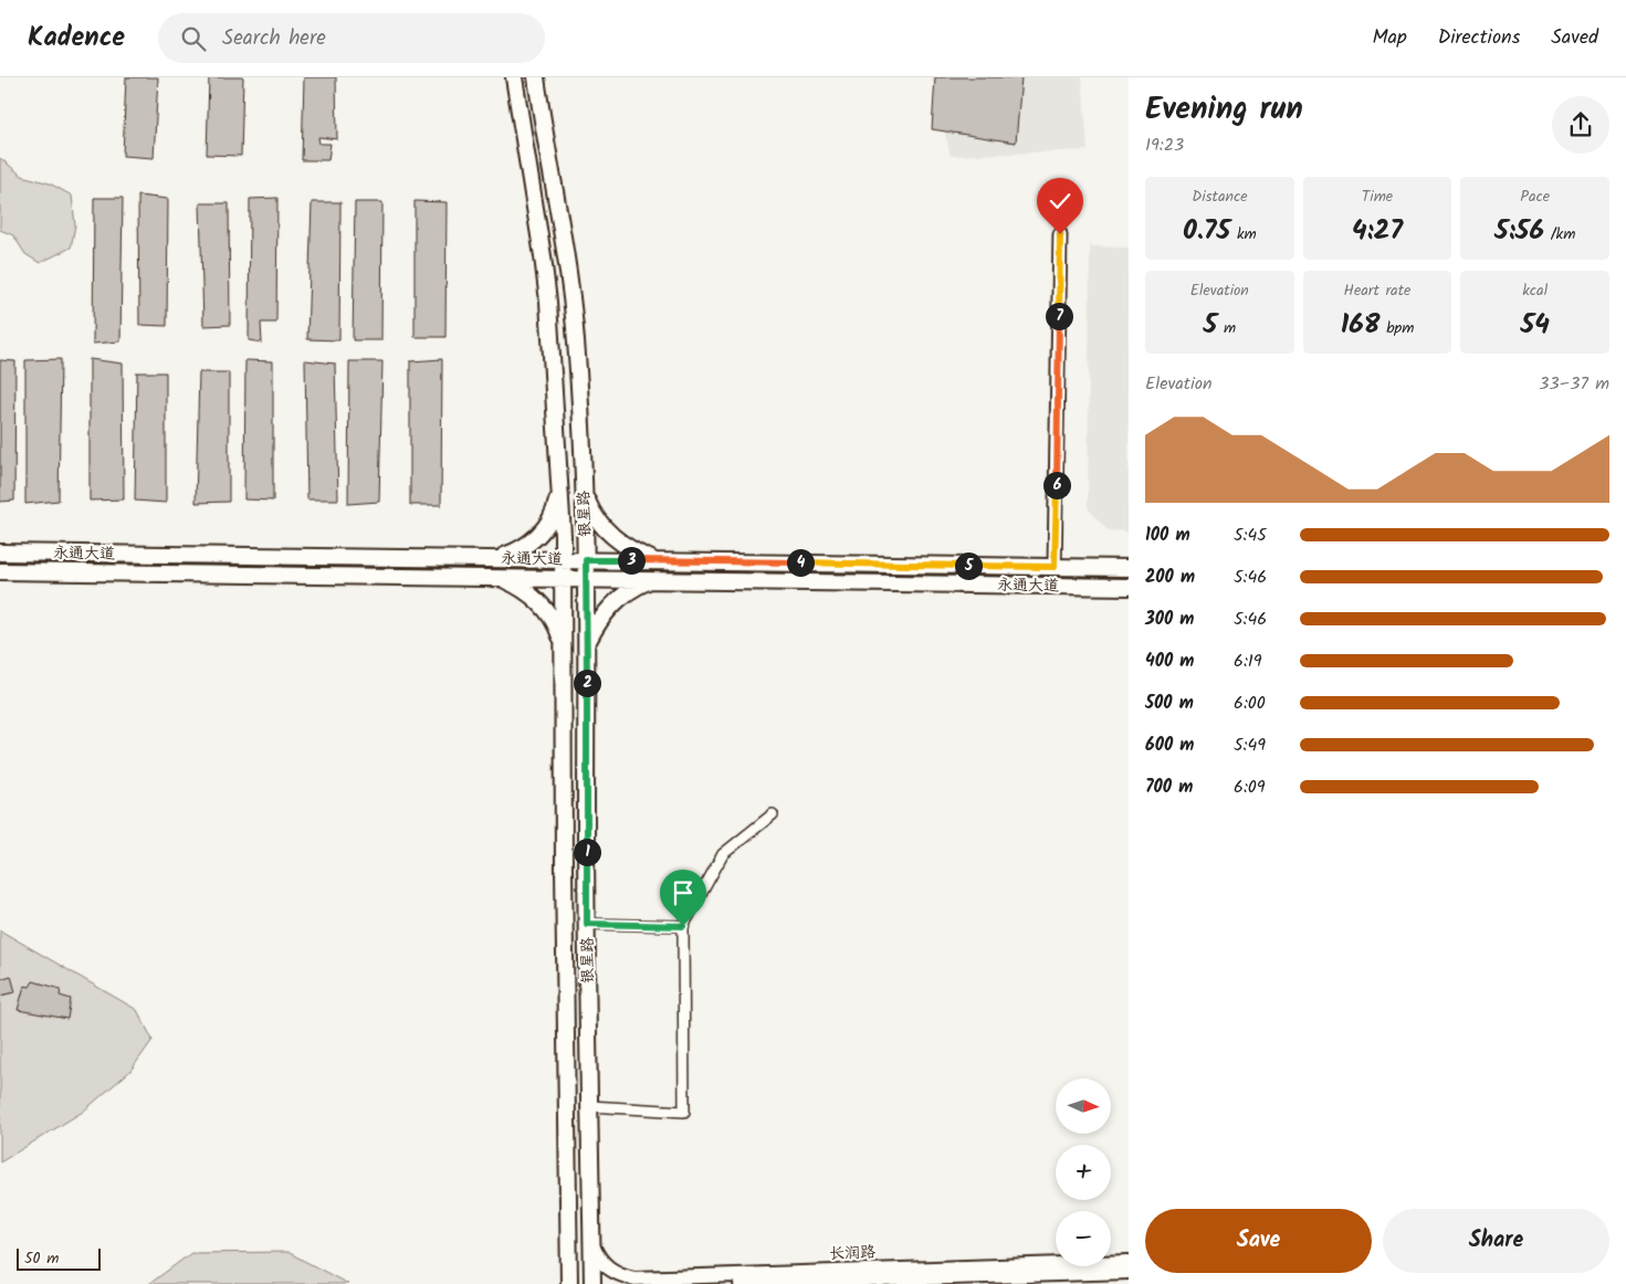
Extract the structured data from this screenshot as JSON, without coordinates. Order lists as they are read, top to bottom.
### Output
{
  "streets": {
    "main road": ["银星路", "永通大道", "长润路"]
  },
  "crossings": [
    ["银星路", "永通大道"],
    ["银星路", "长润路"]
  ],
  "scale_bar": "50 m",
  "north": "right",
  "page": {
    "header": "Kadence",
    "search": "Search here",
    "nav": ["Map", "Directions", "Saved"],
    "heading": ["Evening run", "19:23"],
    "stats": [
      ["Distance", "0.75 km"],
      ["Time", "4:27"],
      ["Pace", "5:56 /km"],
      ["Elevation", "5 m"],
      ["Heart rate", "168 bpm"],
      ["kcal", "54"]
    ],
    "pins": [
      "7",
      "6",
      "3",
      "4",
      "5",
      "2",
      "1"
    ],
    "chart": ["Elevation", "33–37 m"],
    "list": [
      {
        "name": "100 m",
        "note": "5:45"
      },
      {
        "name": "200 m",
        "note": "5:46"
      },
      {
        "name": "300 m",
        "note": "5:46"
      },
      {
        "name": "400 m",
        "note": "6:19"
      },
      {
        "name": "500 m",
        "note": "6:00"
      },
      {
        "name": "600 m",
        "note": "5:49"
      },
      {
        "name": "700 m",
        "note": "6:09"
      }
    ],
    "map_buttons": ["+", "−"],
    "buttons": ["Save", "Share"],
    "scale": "50 m"
  }
}
